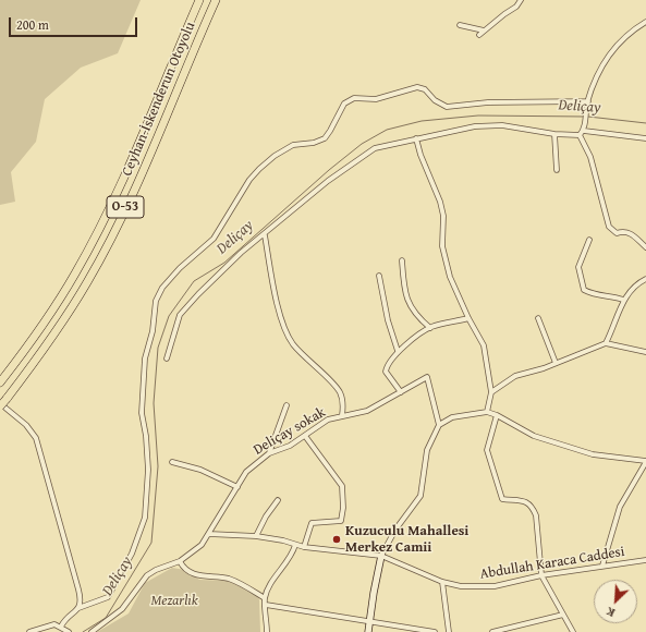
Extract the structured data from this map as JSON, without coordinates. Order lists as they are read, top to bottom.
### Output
{
  "streets": {
    "highway": ["Ceyhan-İskenderun Otoyolu", "O-53"],
    "street": ["Deliçay sokak", "Abdullah Karaca Caddesi"]
  },
  "crossings": [
    ["Deliçay sokak", "Abdullah Karaca Caddesi"]
  ],
  "water": ["Deliçay"],
  "parks": ["Mezarlık"],
  "places": ["Kuzuculu Mahallesi Merkez Camii"],
  "scale_bar": "200 m",
  "north": "bottom left"
}
